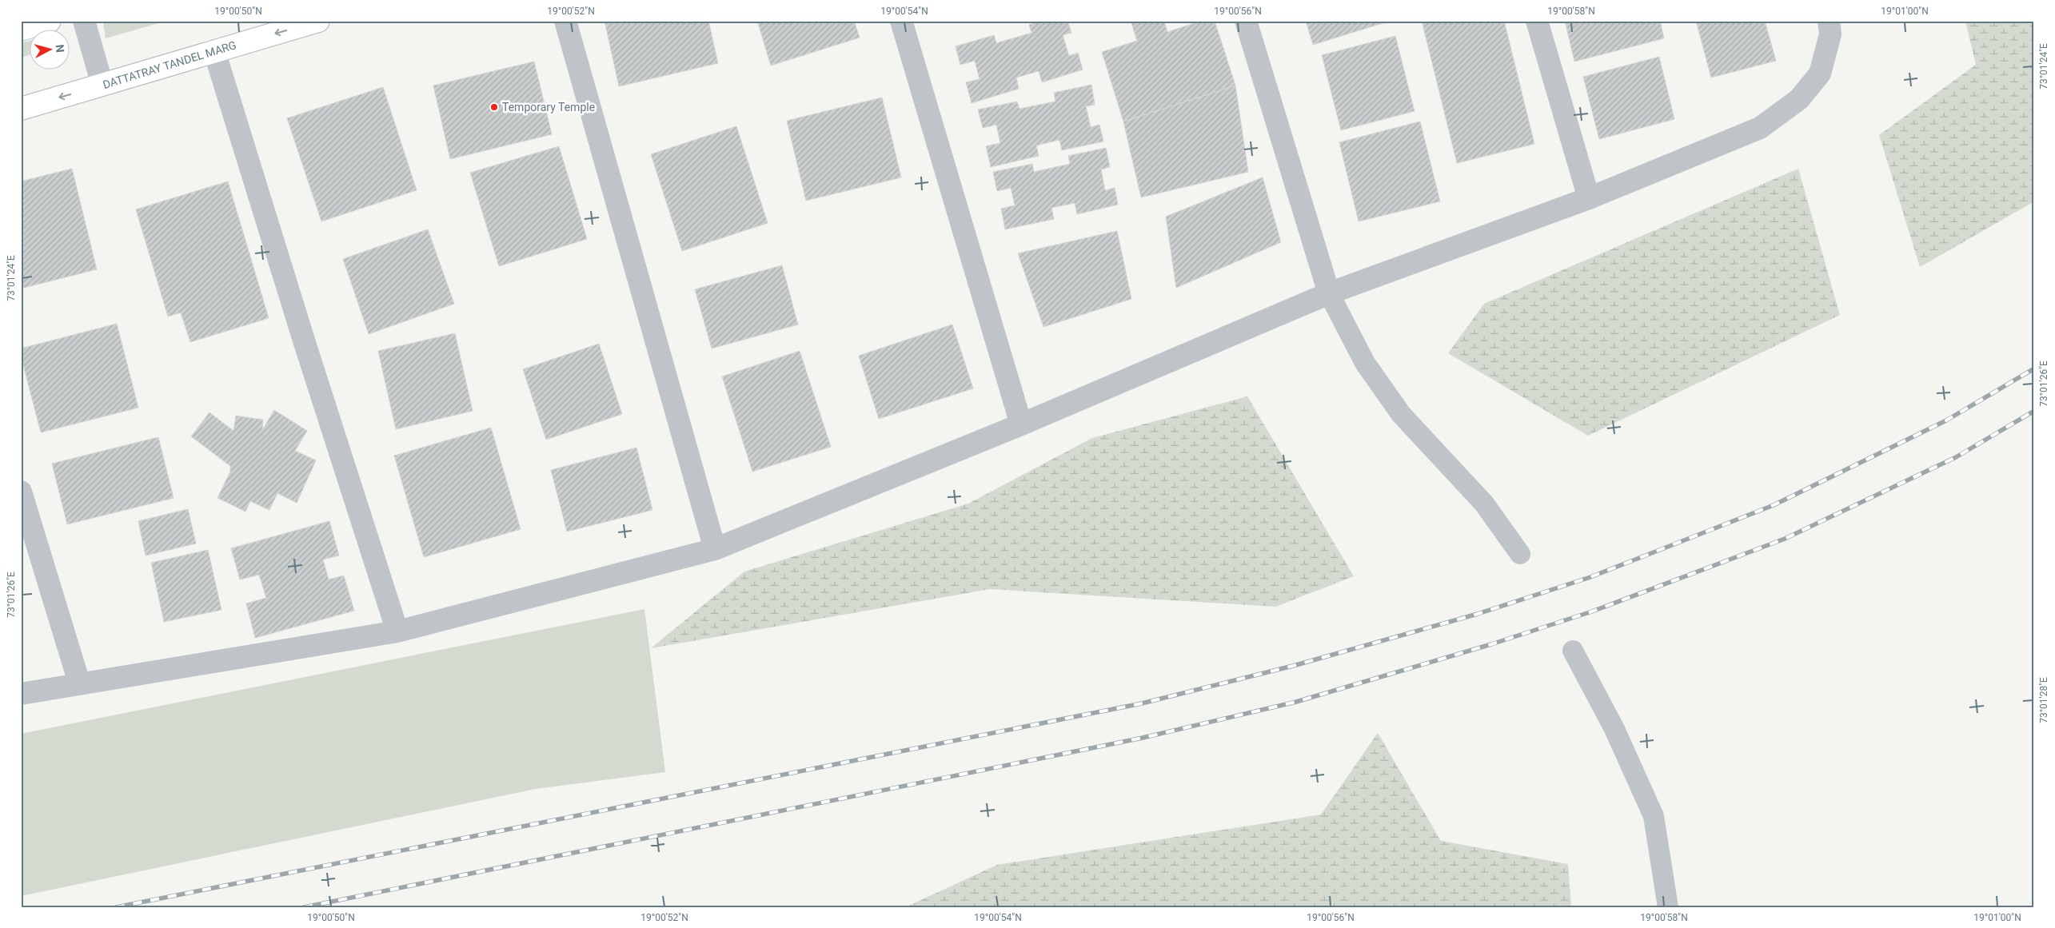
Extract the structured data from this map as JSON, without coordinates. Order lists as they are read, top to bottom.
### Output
{
  "streets": {
    "main road": ["DATTATRAY TANDEL MARG"]
  },
  "one_way": ["DATTATRAY TANDEL MARG"],
  "places": ["Temporary Temple"],
  "north": "right",
  "coordinates": [
    "19°00'50\"N",
    "19°00'52\"N",
    "19°00'54\"N",
    "19°00'56\"N",
    "19°00'58\"N",
    "19°01'00\"N",
    "73°01'24\"E",
    "73°01'26\"E",
    "73°01'28\"E"
  ]
}
